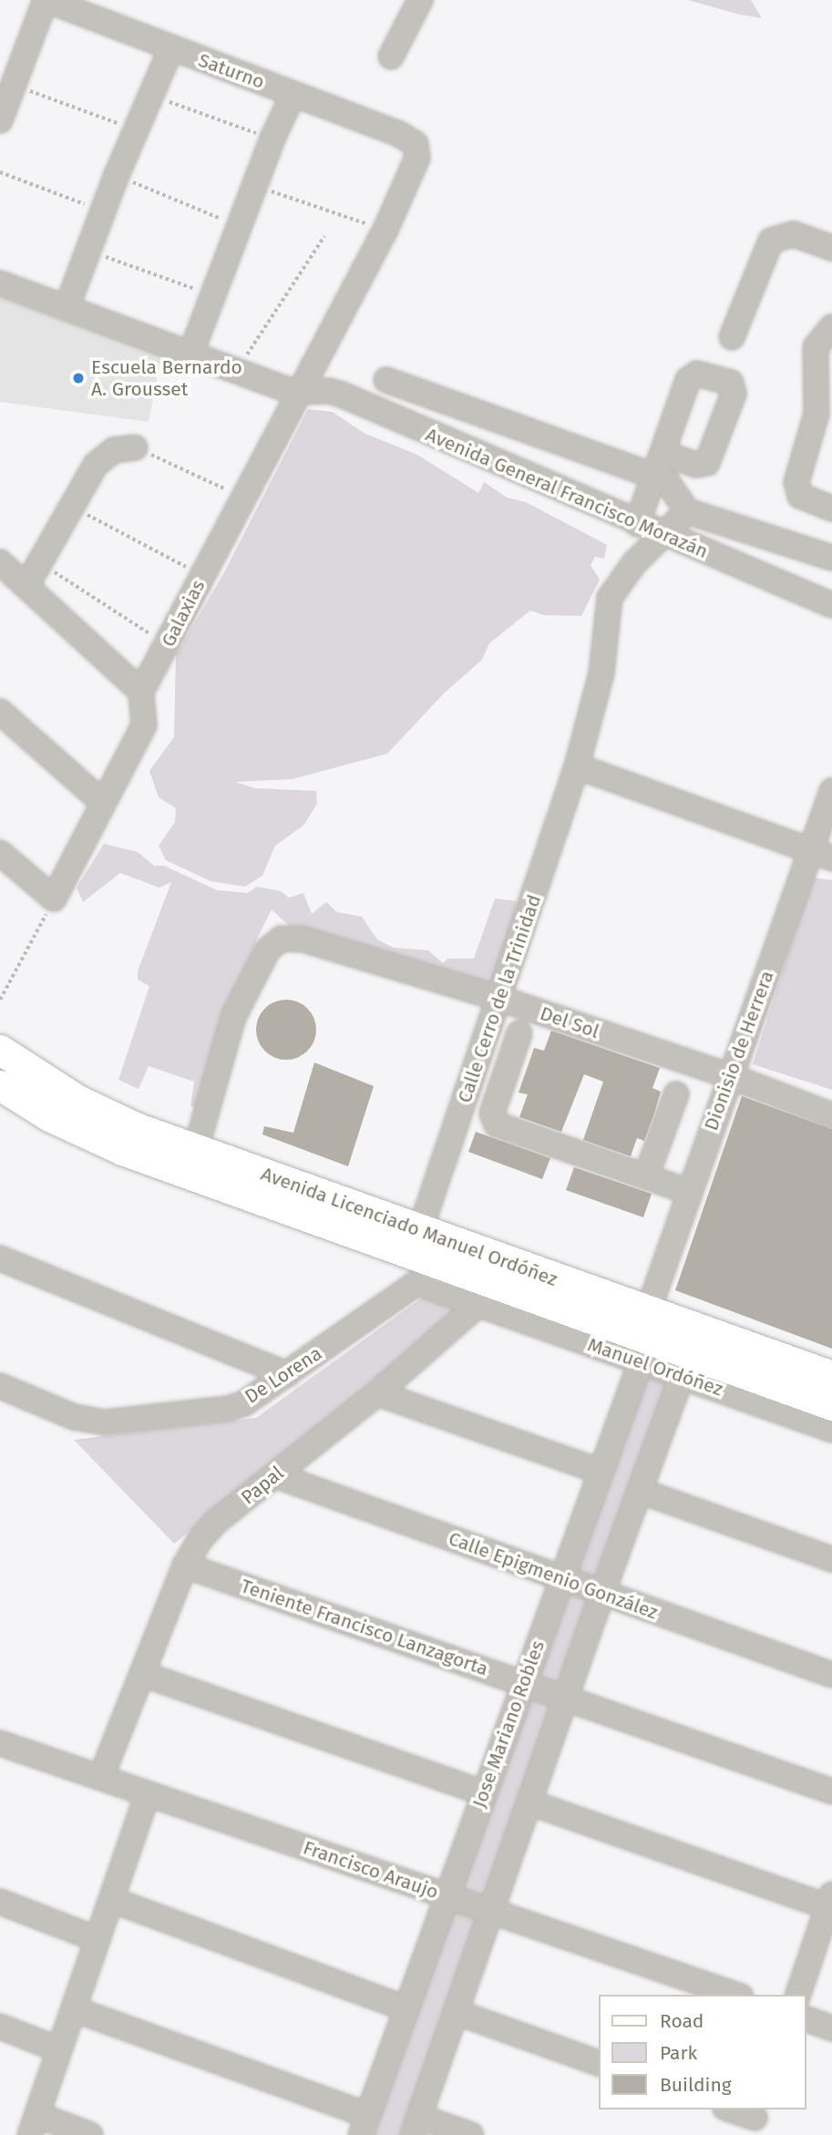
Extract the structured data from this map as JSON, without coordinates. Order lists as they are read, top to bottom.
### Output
{
  "streets": {
    "main road": ["Avenida Licenciado Manuel Ordóñez"],
    "street": [
      "Saturno",
      "Avenida General Francisco Morazán",
      "Galaxias",
      "Calle Cerro de la Trinidad",
      "Del Sol",
      "Dionisio de Herrera",
      "Manuel Ordóñez",
      "De Lorena",
      "Papal",
      "Calle Epigmenio González",
      "Teniente Francisco Lanzagorta",
      "Jose Mariano Robles",
      "Francisco Araujo"
    ]
  },
  "crossings": [
    ["Saturno", "Galaxias"],
    ["Avenida General Francisco Morazán", "Galaxias"],
    ["Avenida General Francisco Morazán", "Calle Cerro de la Trinidad"],
    ["Calle Cerro de la Trinidad", "Del Sol"],
    ["Calle Cerro de la Trinidad", "Avenida Licenciado Manuel Ordóñez"],
    ["Del Sol", "Dionisio de Herrera"],
    ["Del Sol", "Avenida Licenciado Manuel Ordóñez"],
    ["Dionisio de Herrera", "Avenida Licenciado Manuel Ordóñez"],
    ["Dionisio de Herrera", "Jose Mariano Robles"],
    ["Avenida Licenciado Manuel Ordóñez", "Manuel Ordóñez"],
    ["Avenida Licenciado Manuel Ordóñez", "De Lorena"],
    ["Avenida Licenciado Manuel Ordóñez", "Papal"],
    ["Avenida Licenciado Manuel Ordóñez", "Jose Mariano Robles"],
    ["Papal", "Calle Epigmenio González"],
    ["Papal", "Teniente Francisco Lanzagorta"],
    ["Papal", "Francisco Araujo"],
    ["Calle Epigmenio González", "Jose Mariano Robles"],
    ["Teniente Francisco Lanzagorta", "Jose Mariano Robles"],
    ["Jose Mariano Robles", "Francisco Araujo"]
  ],
  "places": ["Escuela Bernardo A. Grousset"],
  "legend": ["Road", "Park", "Building"]
}
